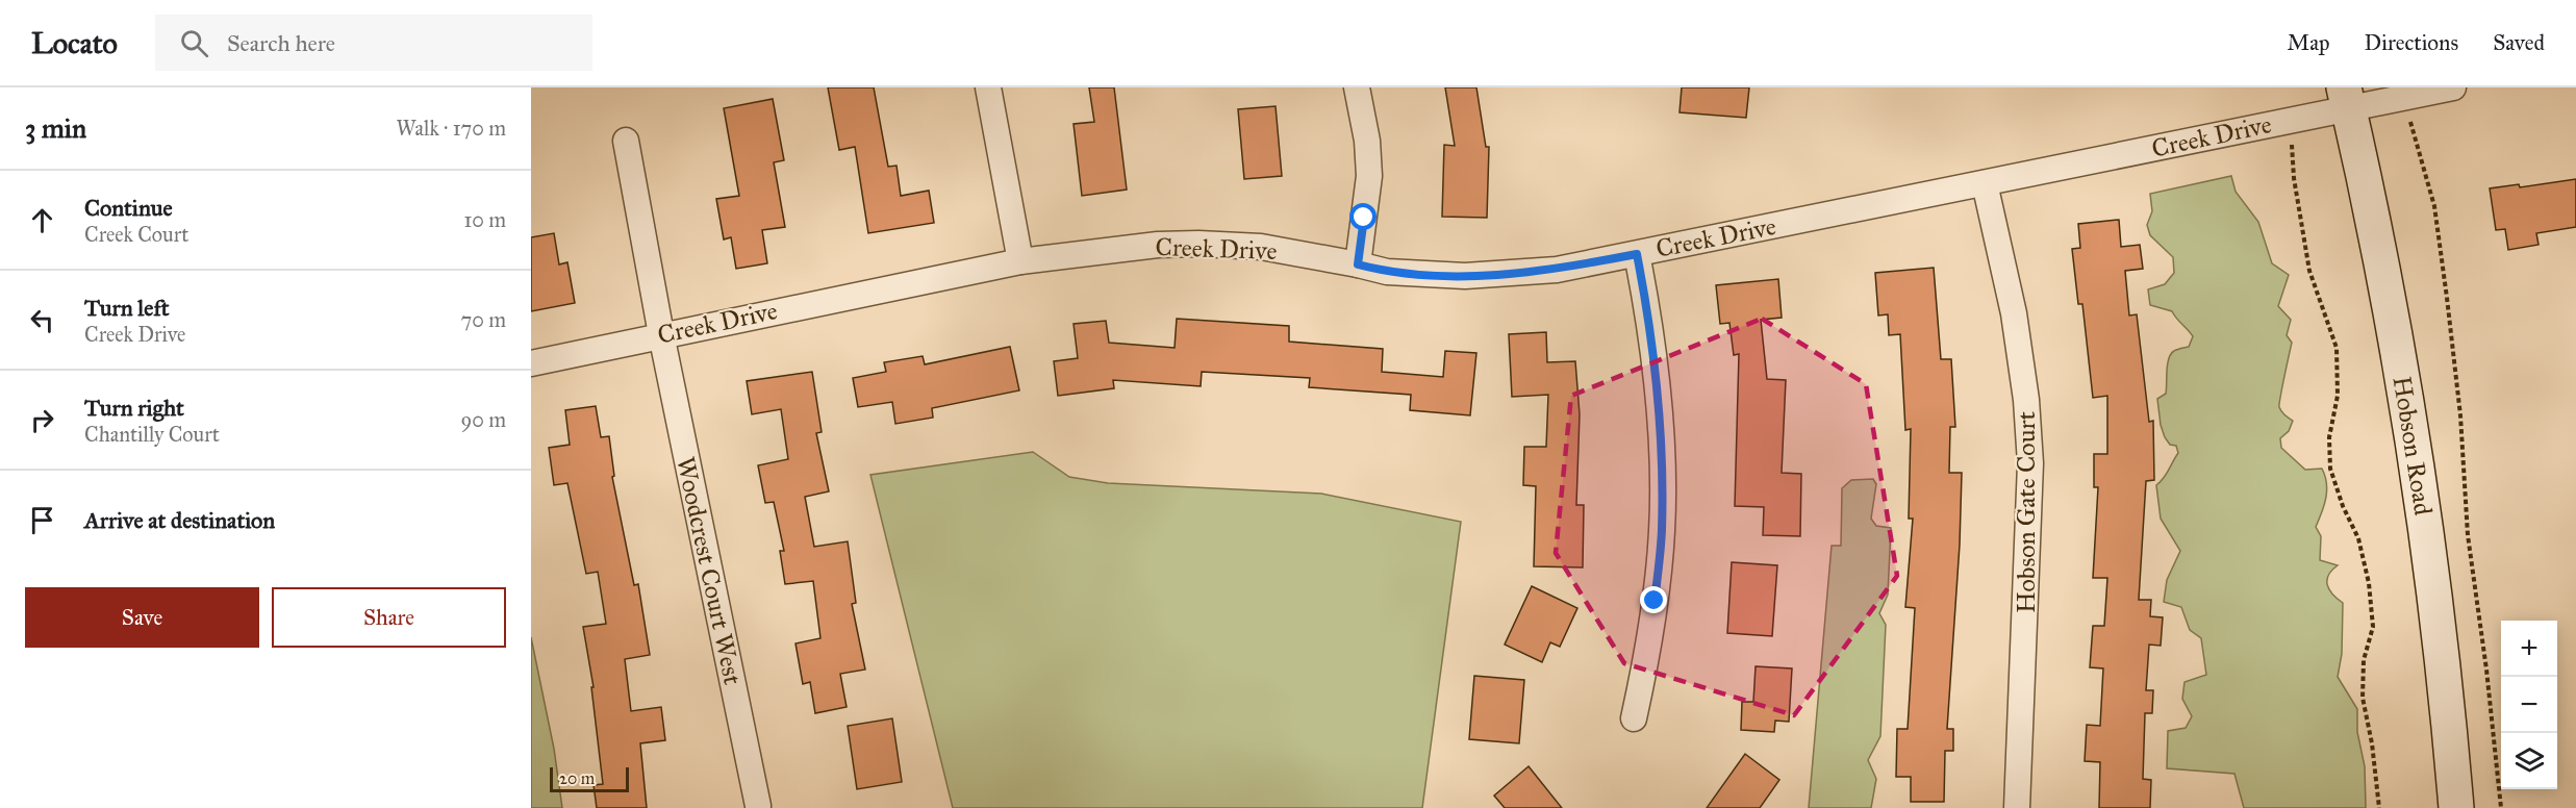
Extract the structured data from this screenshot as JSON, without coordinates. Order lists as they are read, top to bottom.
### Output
{
  "streets": {
    "main road": ["Hobson Road"],
    "street": ["Creek Drive", "Hobson Gate Court", "Woodcrest Court West"]
  },
  "crossings": [
    ["Creek Drive", "Hobson Road"],
    ["Creek Drive", "Hobson Gate Court"],
    ["Creek Drive", "Woodcrest Court West"]
  ],
  "scale_bar": "20 m",
  "page": {
    "header": "Locato",
    "search": "Search here",
    "nav": ["Map", "Directions", "Saved"],
    "heading": ["3 min", "Walk · 170 m"],
    "list": [
      ["Continue", "Creek Court", "10 m"],
      ["Turn left", "Creek Drive", "70 m"],
      ["Turn right", "Chantilly Court", "90 m"],
      "Arrive at destination"
    ],
    "buttons": ["Save", "Share"],
    "map_buttons": ["+", "−"],
    "scale": "20 m"
  }
}
